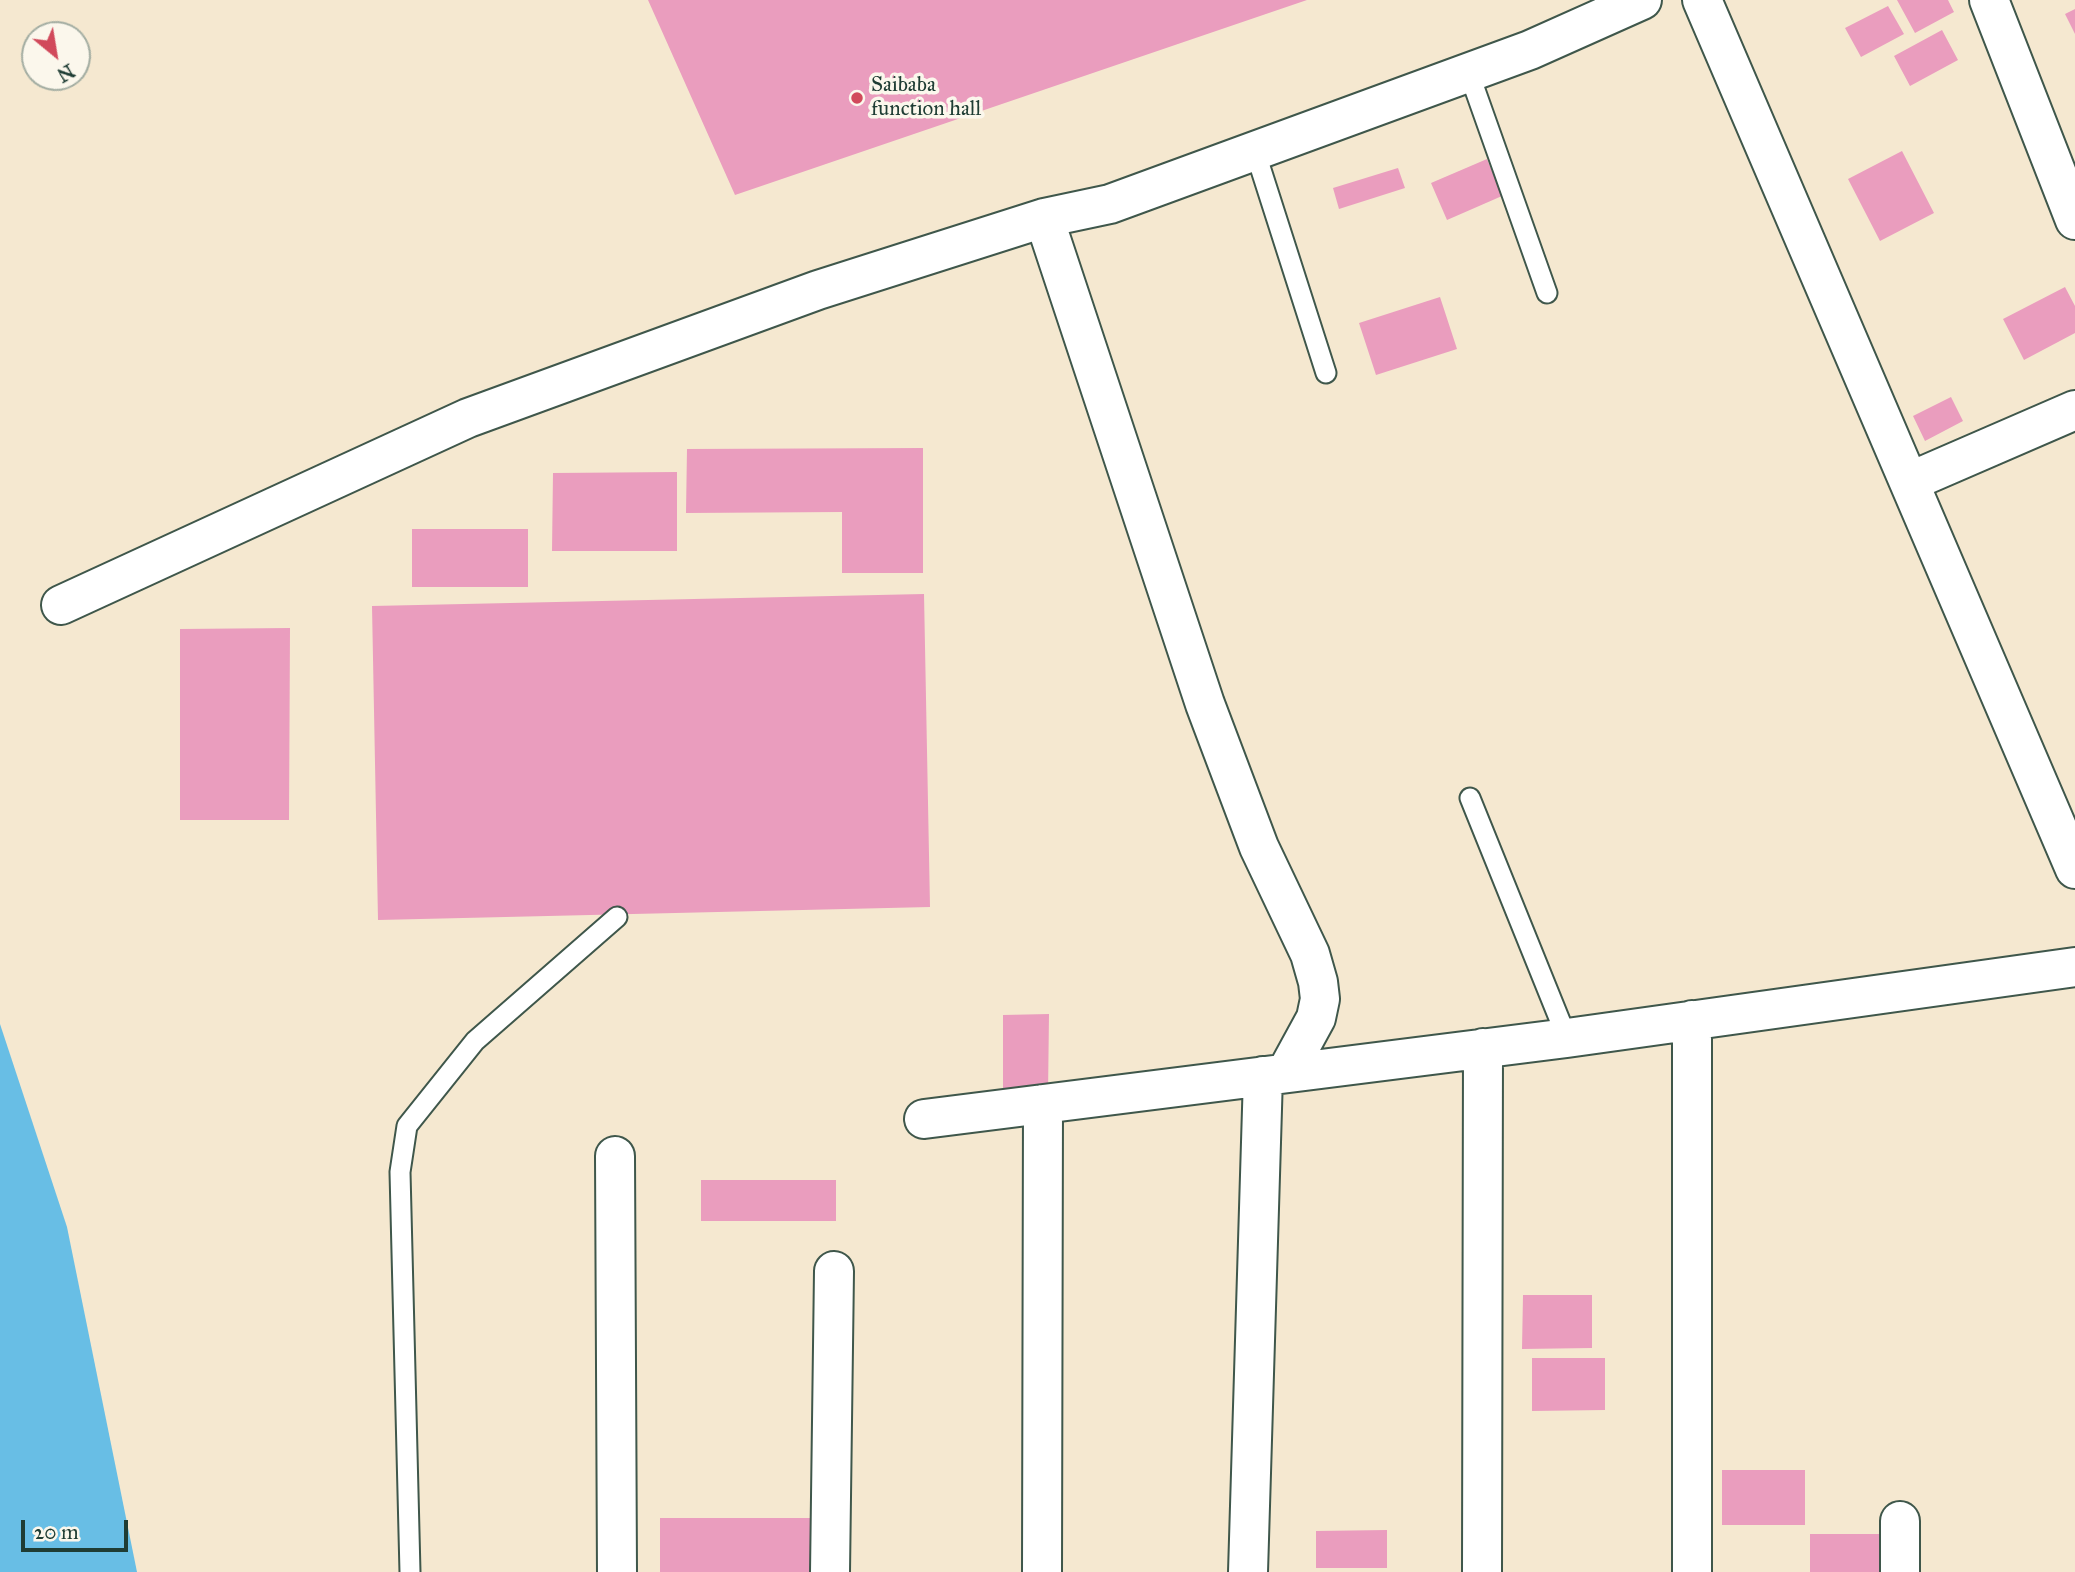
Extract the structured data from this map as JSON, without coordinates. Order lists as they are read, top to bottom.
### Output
{
  "places": ["Saibaba function hall"],
  "scale_bar": "20 m",
  "north": "bottom right"
}
